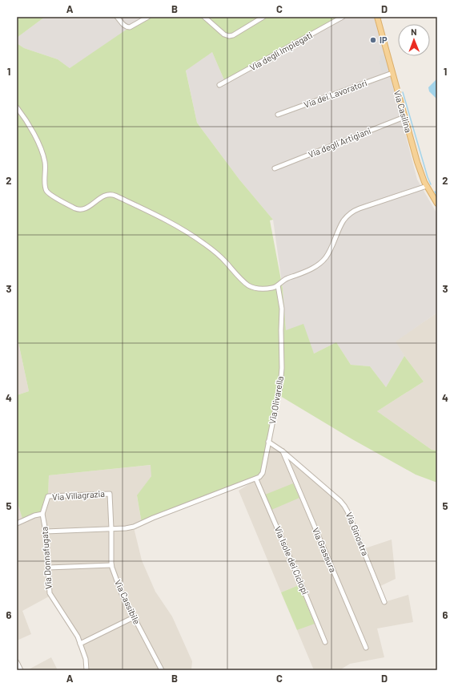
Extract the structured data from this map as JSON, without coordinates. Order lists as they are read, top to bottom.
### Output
{
  "streets": {
    "main road": ["Via Casilina"],
    "street": [
      "Via degli Impiegati",
      "Via dei Lavoratori",
      "Via degli Artigiani",
      "Via Olivarella",
      "Via Villagrazia",
      "Via Ginostra",
      "Via Grassura",
      "Via Donnafugata",
      "Via Isole dei Ciclopi",
      "Via Cassibile"
    ]
  },
  "crossings": [
    ["Via dei Lavoratori", "Via Casilina"],
    ["Via Casilina", "Via degli Artigiani"],
    ["Via Olivarella", "Via Ginostra"],
    ["Via Olivarella", "Via Isole dei Ciclopi"],
    ["Via Villagrazia", "Via Donnafugata"],
    ["Via Villagrazia", "Via Cassibile"],
    ["Via Ginostra", "Via Grassura"]
  ],
  "places": ["IP"],
  "north": "top",
  "grid": {
    "columns": [
      "A",
      "B",
      "C",
      "D"
    ],
    "rows": [
      "1",
      "2",
      "3",
      "4",
      "5",
      "6"
    ]
  }
}
